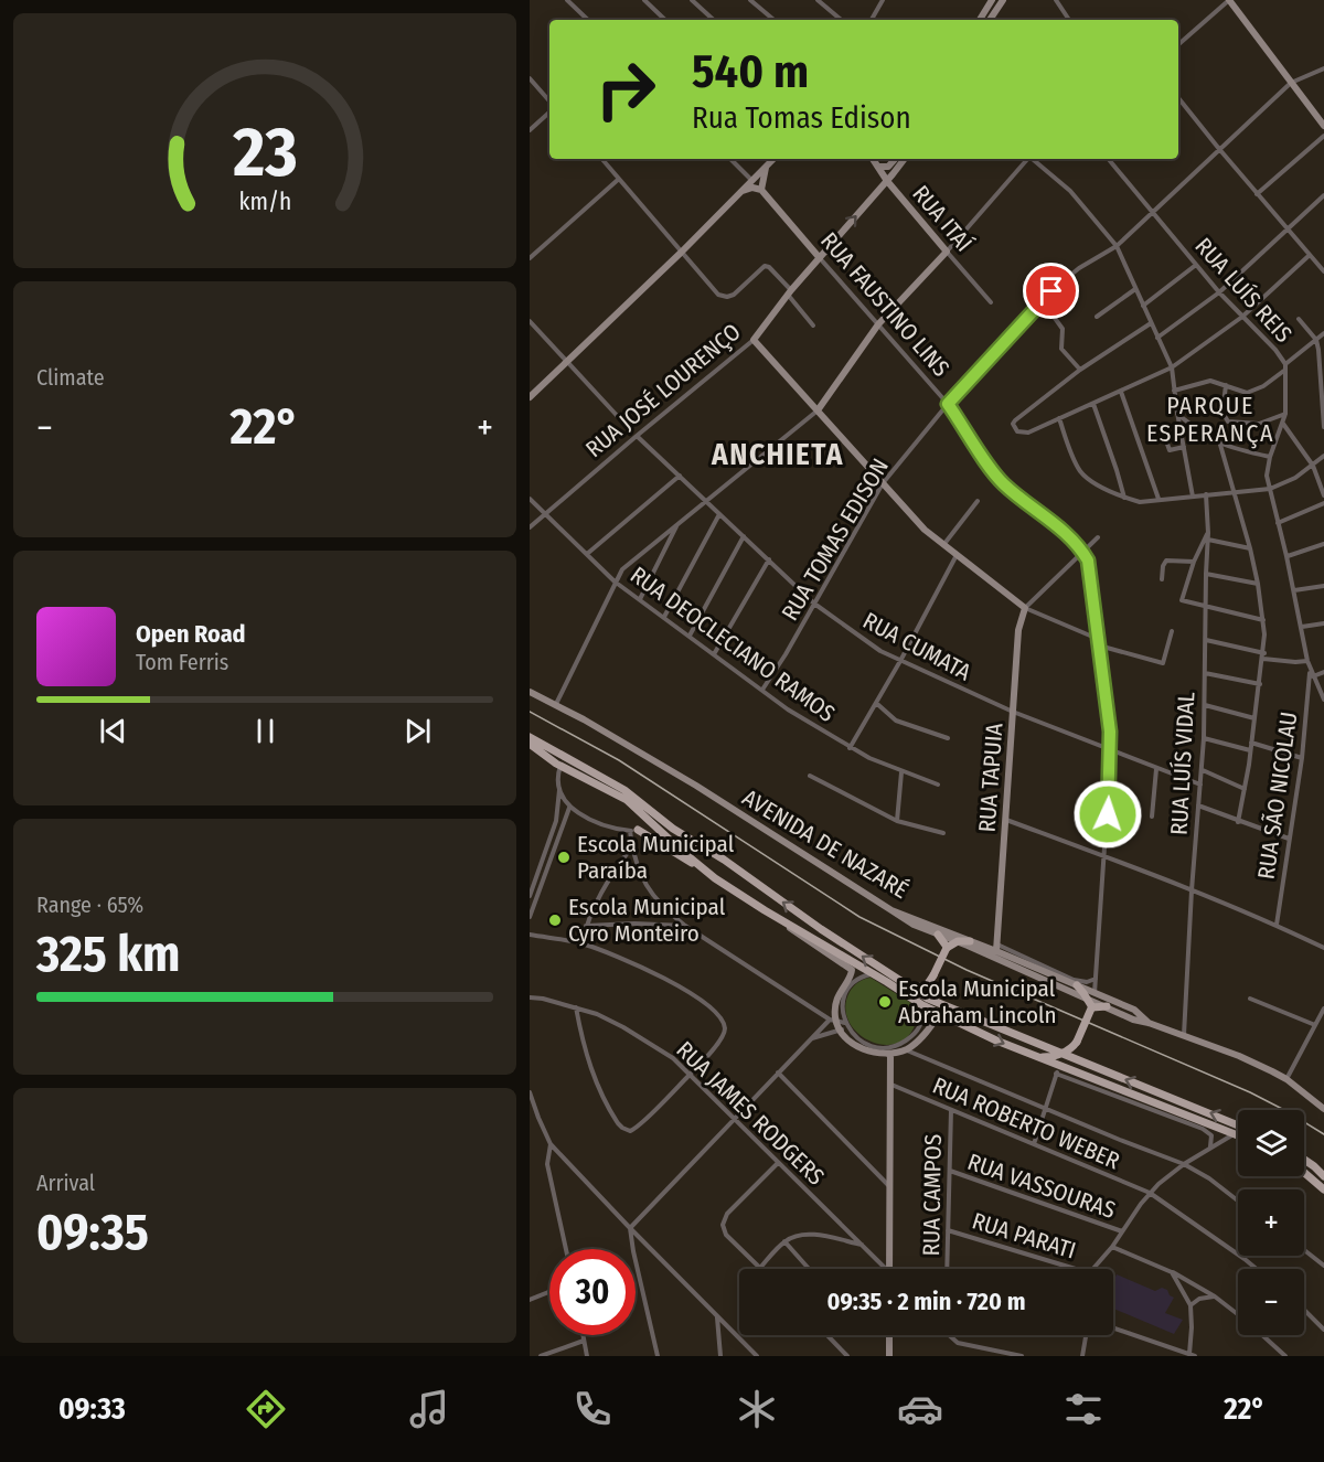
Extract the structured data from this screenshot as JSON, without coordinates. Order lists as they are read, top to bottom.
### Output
{
  "streets": {
    "main road": [
      "RUA ITAÍ",
      "RUA FAUSTINO LINS",
      "RUA JOSÉ LOURENÇO",
      "RUA TAPUIA",
      "AVENIDA DE NAZARÉ"
    ],
    "street": [
      "RUA LUÍS REIS",
      "RUA TOMAS EDISON",
      "RUA DEOCLECIANO RAMOS",
      "RUA CUMATA",
      "RUA LUÍS VIDAL",
      "RUA SÃO NICOLAU",
      "RUA JAMES RODGERS",
      "RUA ROBERTO WEBER",
      "RUA VASSOURAS",
      "RUA CAMPOS",
      "RUA PARATI"
    ]
  },
  "crossings": [
    ["RUA ITAÍ", "RUA JOSÉ LOURENÇO"],
    ["RUA LUÍS REIS", "RUA TOMAS EDISON"],
    ["RUA LUÍS REIS", "RUA SÃO NICOLAU"],
    ["RUA FAUSTINO LINS", "RUA JOSÉ LOURENÇO"],
    ["RUA FAUSTINO LINS", "RUA TOMAS EDISON"],
    ["RUA FAUSTINO LINS", "RUA CUMATA"],
    ["RUA FAUSTINO LINS", "AVENIDA DE NAZARÉ"],
    ["RUA JOSÉ LOURENÇO", "RUA DEOCLECIANO RAMOS"],
    ["RUA JOSÉ LOURENÇO", "RUA CUMATA"],
    ["RUA TOMAS EDISON", "RUA DEOCLECIANO RAMOS"],
    ["RUA TOMAS EDISON", "RUA CUMATA"],
    ["RUA CUMATA", "RUA LUÍS VIDAL"],
    ["RUA CUMATA", "RUA TAPUIA"],
    ["RUA TAPUIA", "AVENIDA DE NAZARÉ"],
    ["RUA ROBERTO WEBER", "RUA CAMPOS"],
    ["RUA VASSOURAS", "RUA CAMPOS"],
    ["RUA CAMPOS", "RUA PARATI"]
  ],
  "districts": ["PARQUE ESPERANÇA", "ANCHIETA"],
  "places": ["Escola Municipal Paraíba", "Escola Municipal Cyro Monteiro", "Escola Municipal Abraham Lincoln"],
  "page": {
    "turn": ["540 m", "Rua Tomas Edison"],
    "tile": [
      "Climate",
      ["Range · 65%", "325 km"],
      ["Arrival", "09:35"]
    ],
    "heat": ["−", "22°", "+"],
    "song": ["Open Road", "Tom Ferris"],
    "map_buttons": ["+", "−"],
    "limit": "30",
    "trip": "09:35 · 2 min · 720 m",
    "tabs": ["09:33", "22°"],
    "gauge": ["23", "km/h"]
  }
}
